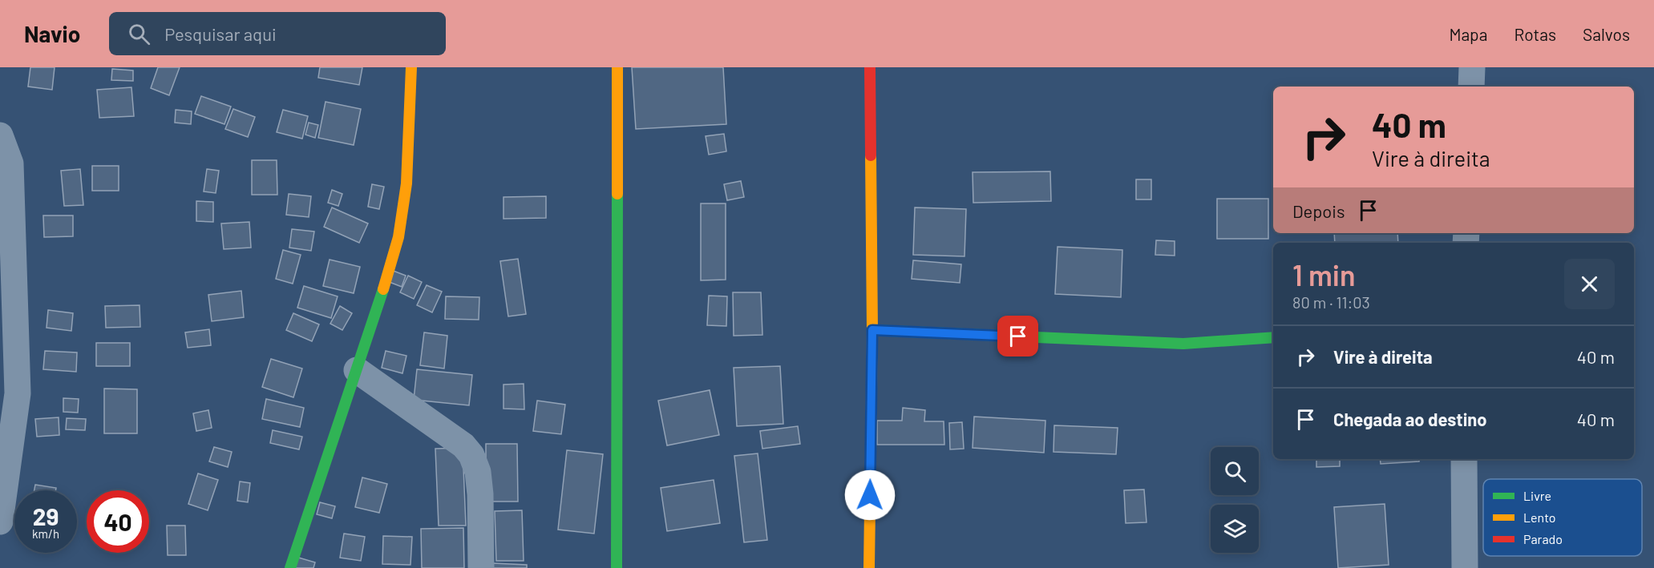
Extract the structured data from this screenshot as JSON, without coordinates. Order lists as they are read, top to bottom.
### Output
{
  "legend": ["Livre", "Lento", "Parado"],
  "page": {
    "header": "Navio",
    "search": "Pesquisar aqui",
    "nav": ["Mapa", "Rotas", "Salvos"],
    "turn": ["40 m", "Vire à direita"],
    "then": "Depois",
    "heading": ["1 min", "80 m · 11:03"],
    "list": [
      {
        "name": "Vire à direita",
        "value": "40 m"
      },
      {
        "name": "Chegada ao destino",
        "value": "40 m"
      }
    ],
    "speed": "29 km/h",
    "limit": "40"
  }
}
